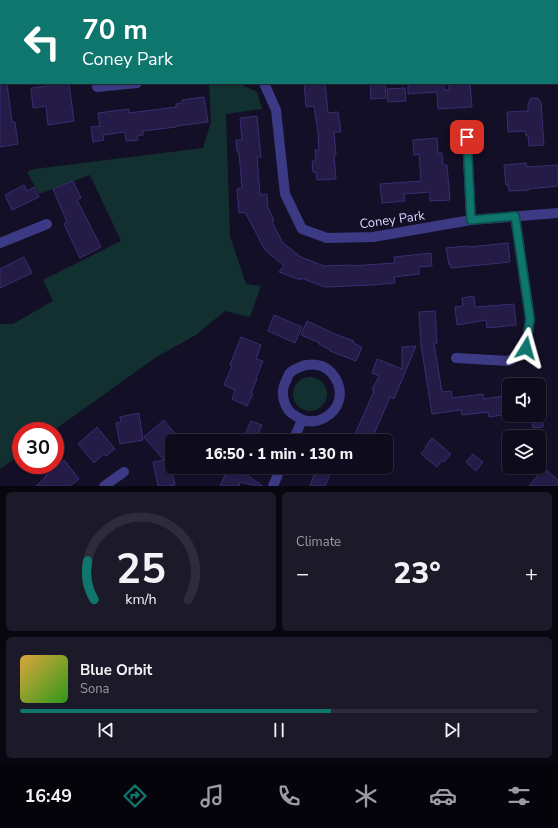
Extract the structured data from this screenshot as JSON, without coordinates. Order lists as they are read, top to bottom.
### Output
{
  "streets": {
    "street": ["Coney Park"]
  },
  "page": {
    "turn": ["70 m", "Coney Park"],
    "limit": "30",
    "trip": "16:50 · 1 min · 130 m",
    "tile": "Climate",
    "heat": ["−", "23°", "+"],
    "song": ["Blue Orbit", "Sona"],
    "tabs": "16:49",
    "gauge": ["25", "km/h"]
  }
}
